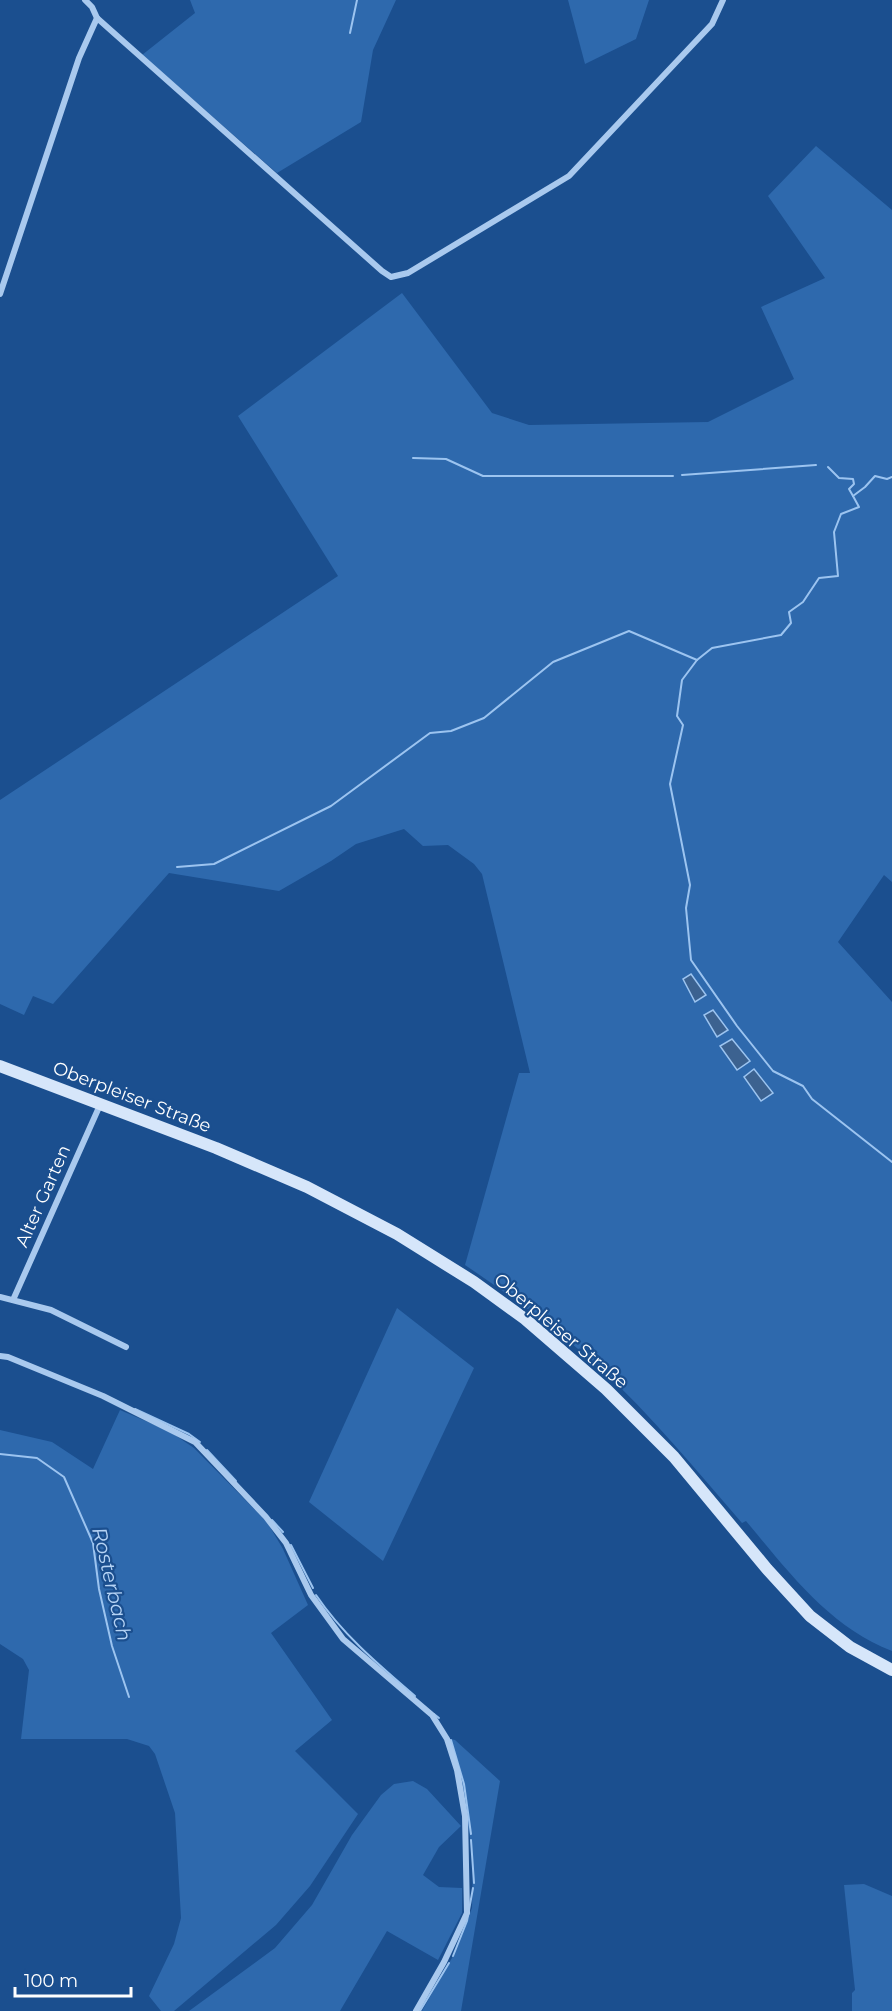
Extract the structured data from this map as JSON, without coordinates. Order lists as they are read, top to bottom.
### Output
{
  "streets": {
    "main road": ["Oberpleiser Straße"],
    "street": ["Alter Garten"]
  },
  "crossings": [
    ["Oberpleiser Straße", "Alter Garten"]
  ],
  "water": ["Rosterbach"],
  "scale_bar": "100 m"
}
